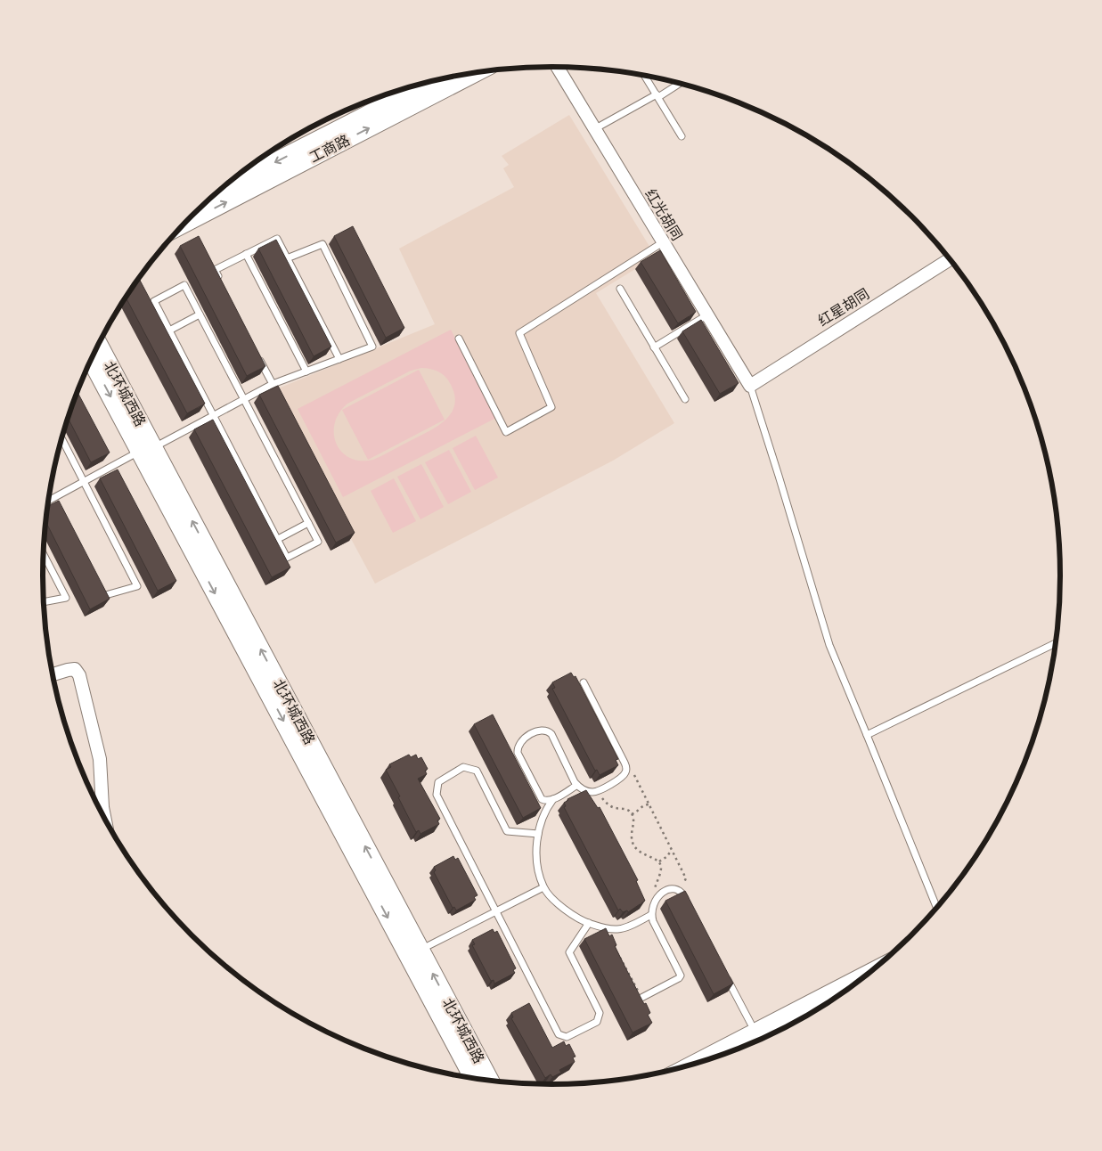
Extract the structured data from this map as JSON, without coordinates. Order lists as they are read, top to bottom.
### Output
{
  "streets": {
    "main road": ["工商路", "北环城西路"],
    "street": ["红光胡同", "红星胡同"]
  },
  "crossings": [
    ["红光胡同", "红星胡同"]
  ]
}
